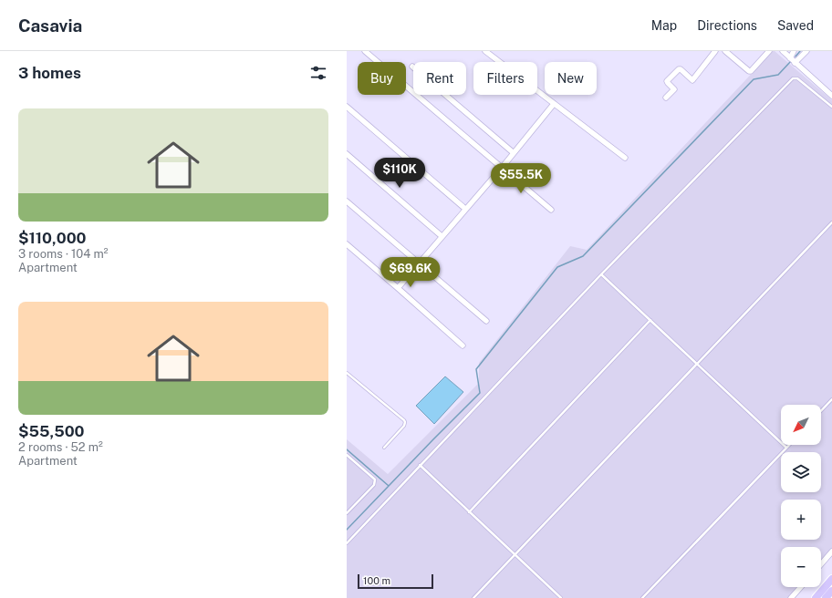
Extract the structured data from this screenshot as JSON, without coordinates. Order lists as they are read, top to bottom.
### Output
{
  "scale_bar": "100 m",
  "north": "bottom left",
  "page": {
    "header": "Casavia",
    "nav": ["Map", "Directions", "Saved"],
    "heading": "3 homes",
    "chip": [
      "Buy",
      "Rent",
      "Filters",
      "New"
    ],
    "list": [
      {
        "name": "$110,000",
        "note": "3 rooms · 104 m² · Apartment"
      },
      {
        "name": "$55,500",
        "note": "2 rooms · 52 m² · Apartment"
      }
    ],
    "price": ["$110K", "$55.5K", "$69.6K"],
    "map_buttons": ["+", "−"],
    "scale": "100 m"
  }
}
